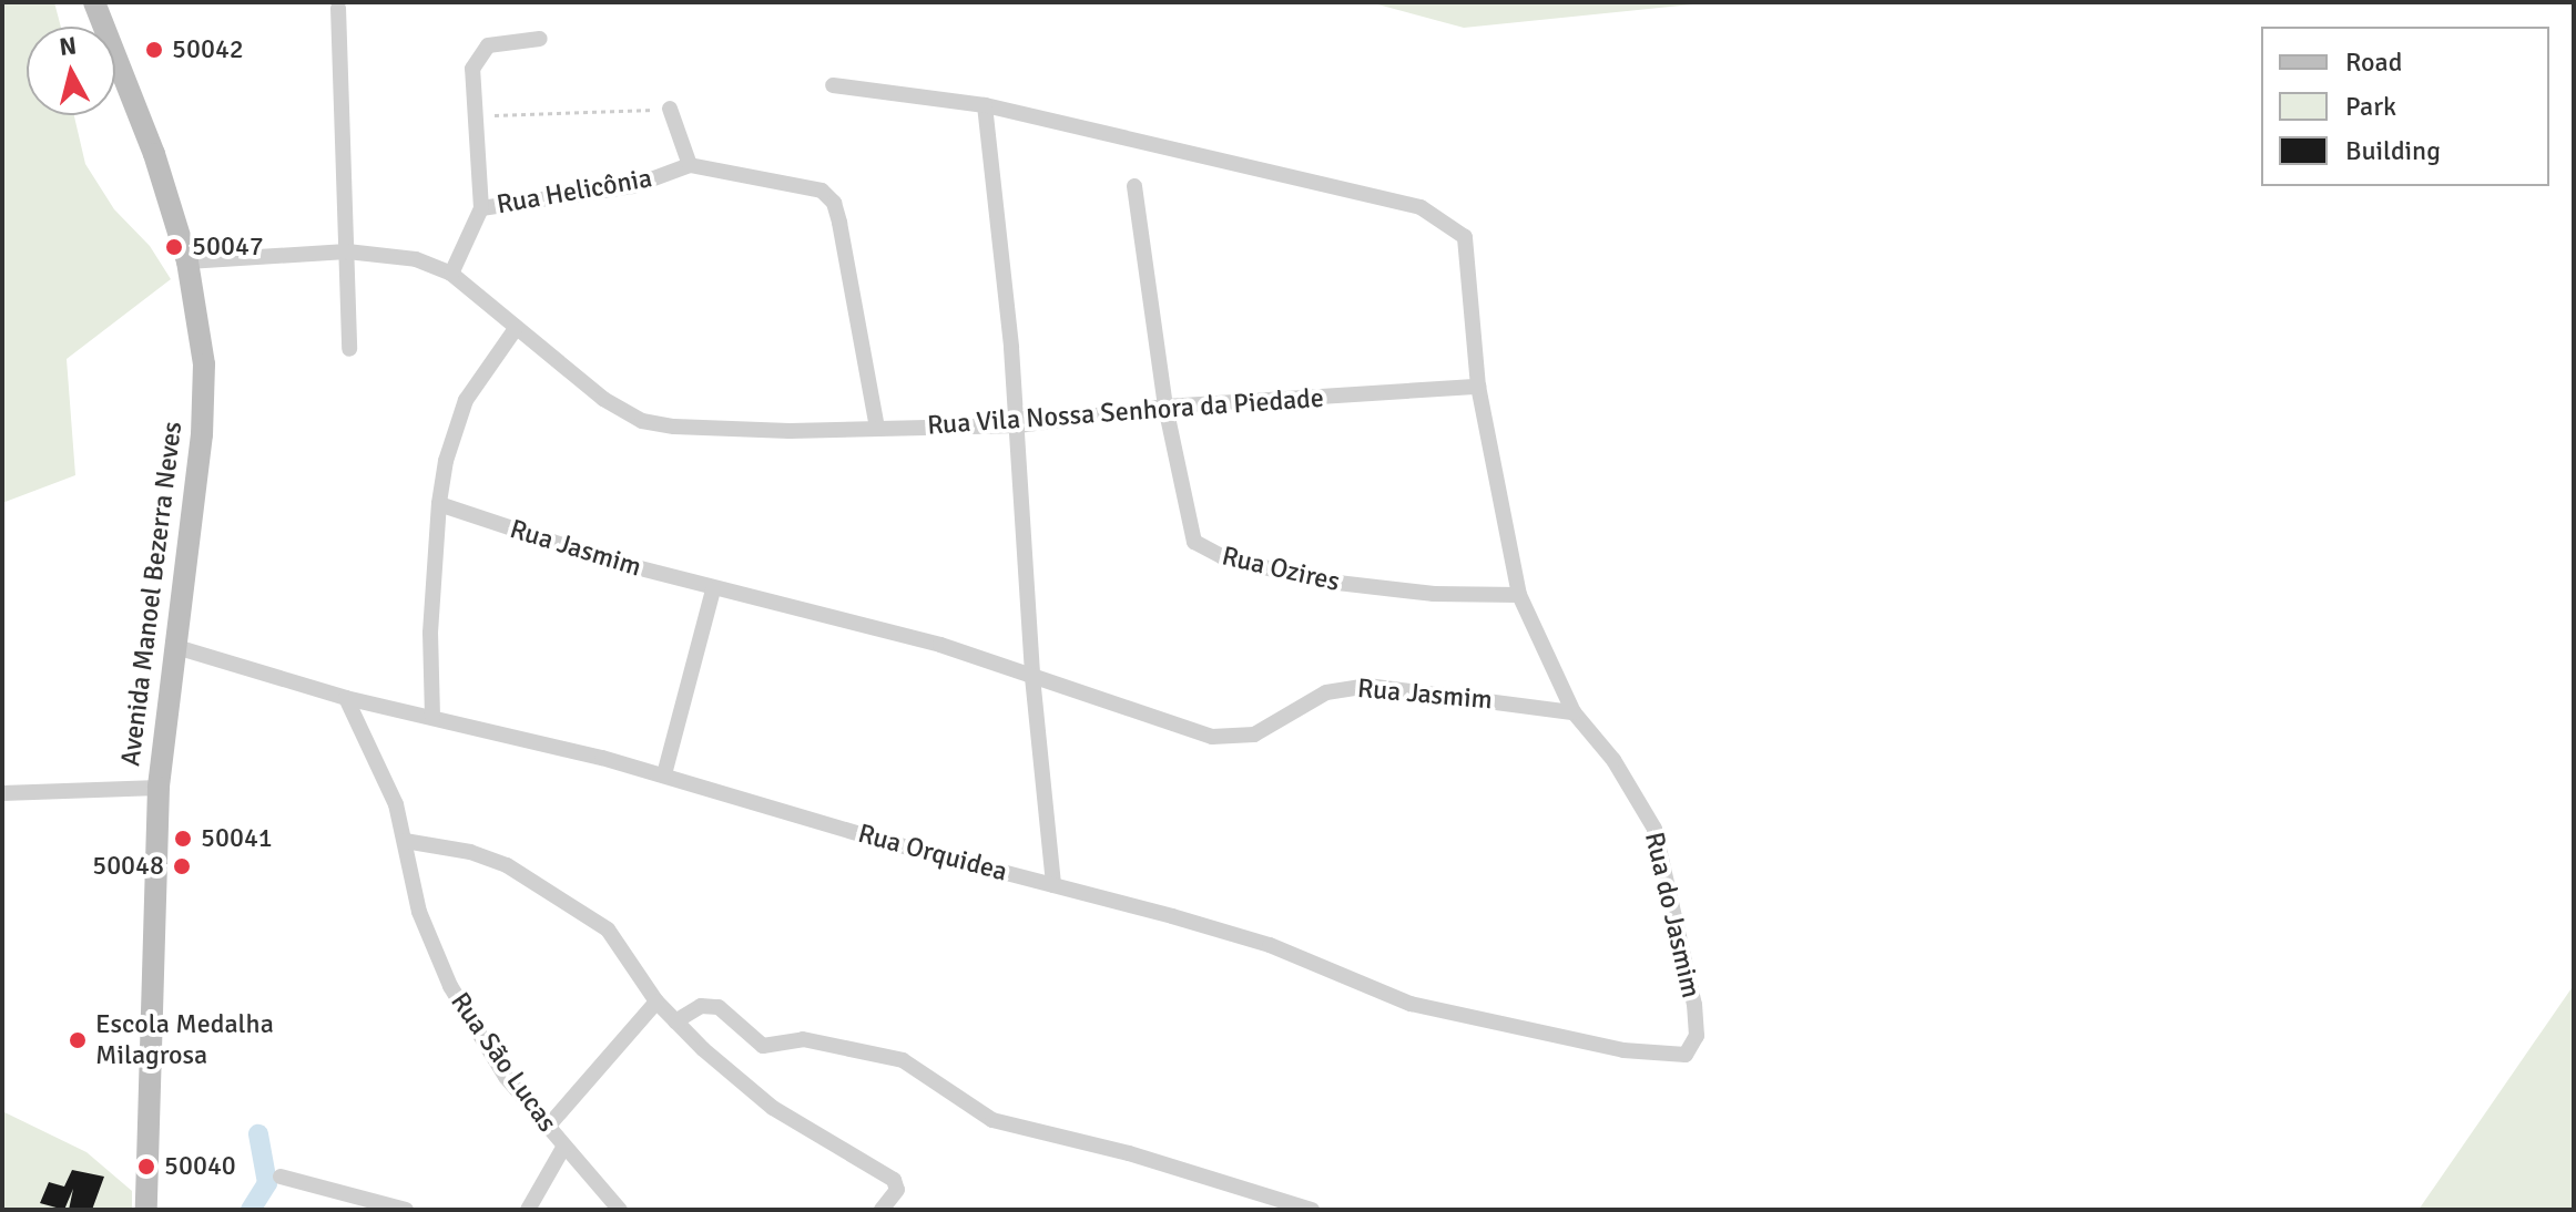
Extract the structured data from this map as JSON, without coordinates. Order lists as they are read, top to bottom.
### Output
{
  "streets": {
    "street": [
      "Rua Helicônia",
      "Rua Vila Nossa Senhora da Piedade",
      "Rua Jasmim",
      "Rua Ozires",
      "Avenida Manoel Bezerra Neves",
      "Rua Orquidea",
      "Rua do Jasmim",
      "Rua São Lucas"
    ]
  },
  "crossings": [
    ["Rua Helicônia", "Rua Vila Nossa Senhora da Piedade"],
    ["Rua Vila Nossa Senhora da Piedade", "Rua Ozires"],
    ["Rua Vila Nossa Senhora da Piedade", "Avenida Manoel Bezerra Neves"],
    ["Rua Vila Nossa Senhora da Piedade", "Rua do Jasmim"],
    ["Rua Jasmim", "Rua do Jasmim"],
    ["Rua Ozires", "Rua do Jasmim"],
    ["Avenida Manoel Bezerra Neves", "Rua Orquidea"],
    ["Rua Orquidea", "Rua do Jasmim"],
    ["Rua Orquidea", "Rua São Lucas"]
  ],
  "places": [
    "50042",
    "50047",
    "50041",
    "50048",
    "Escola Medalha Milagrosa",
    "50040"
  ],
  "legend": ["Road", "Park", "Building"],
  "north": "top"
}
